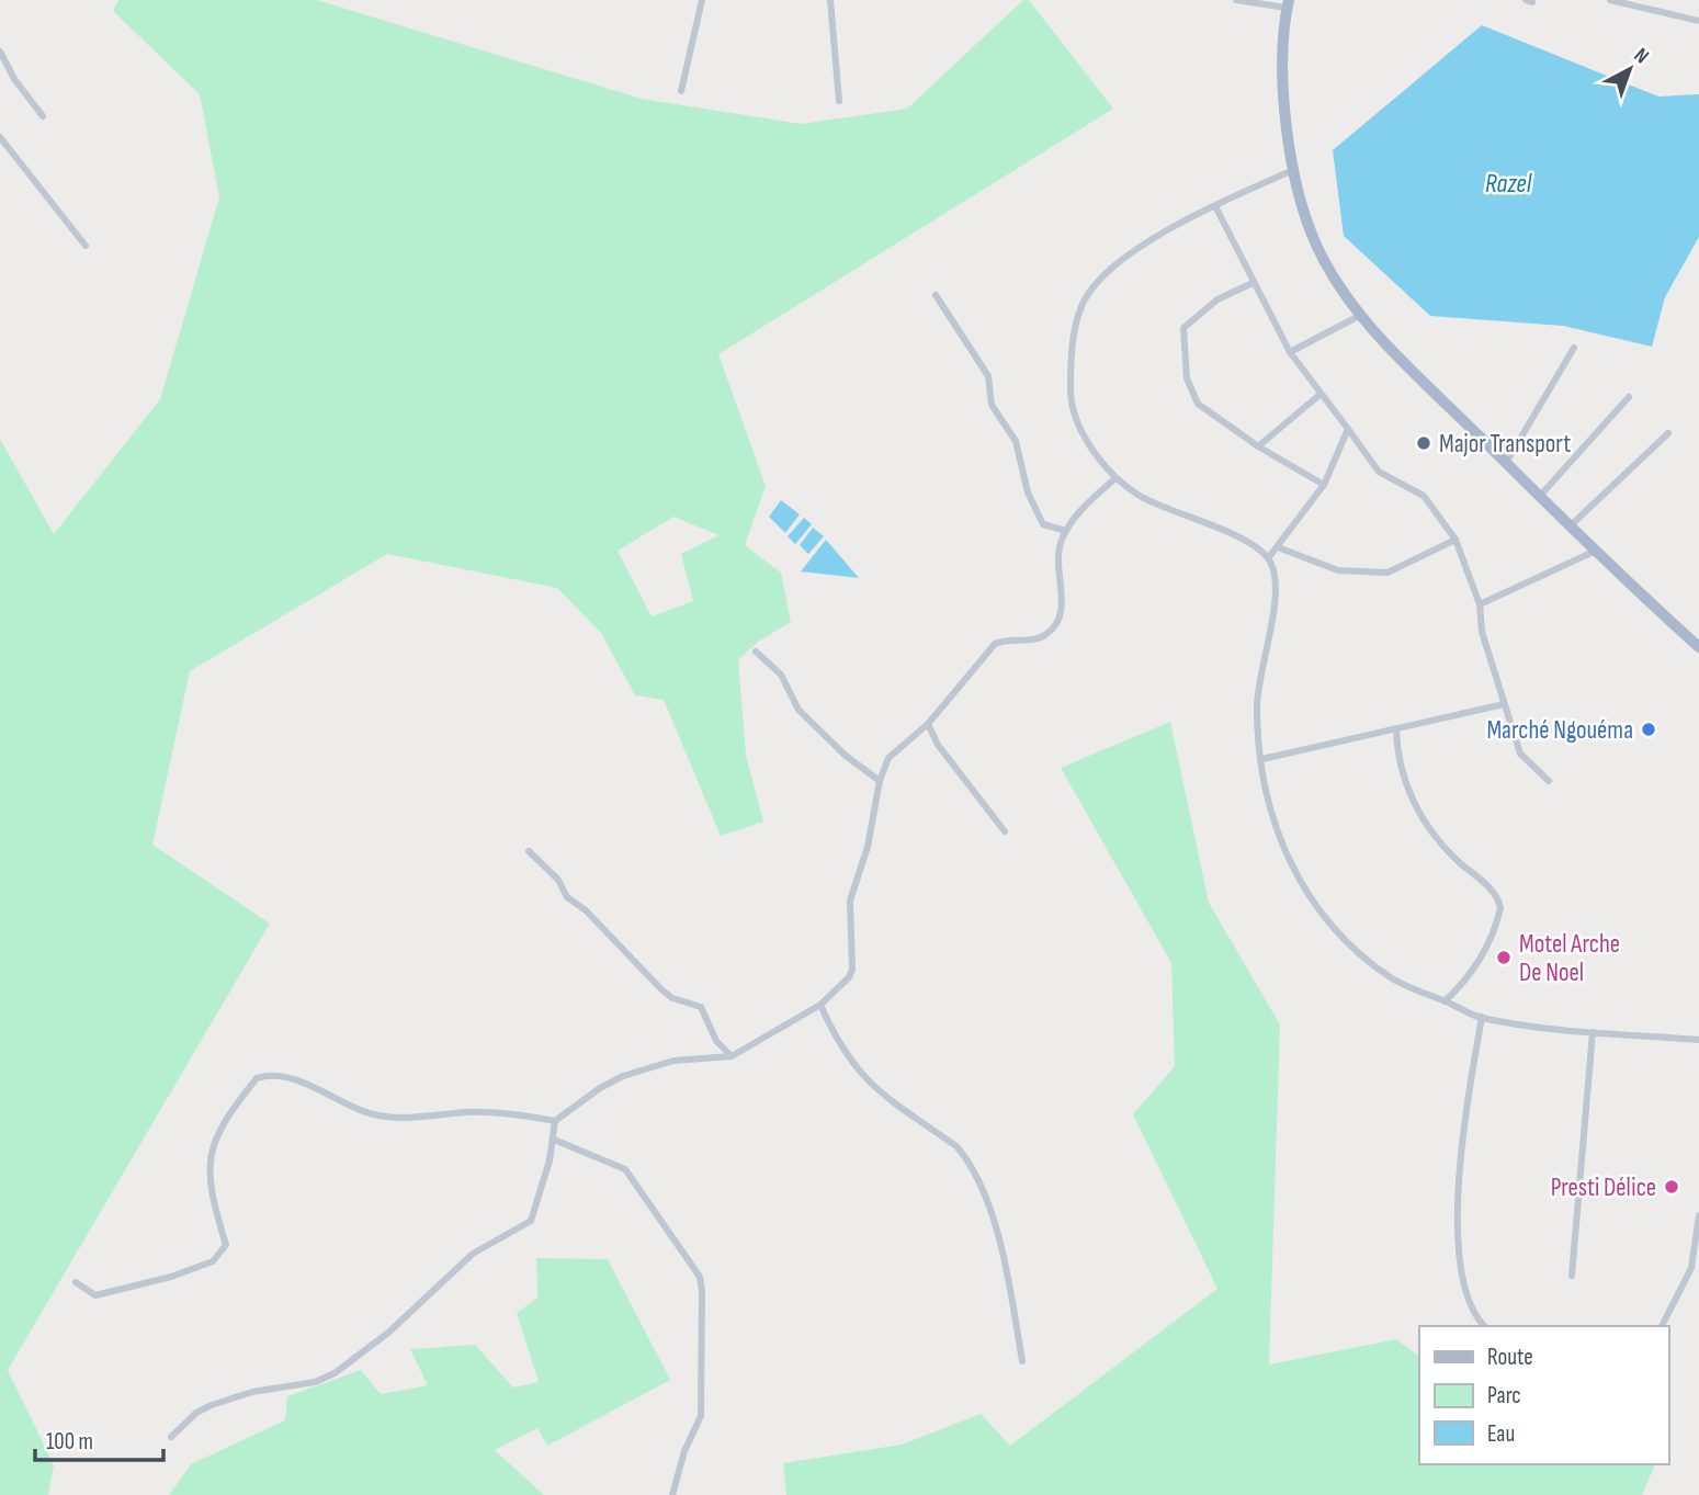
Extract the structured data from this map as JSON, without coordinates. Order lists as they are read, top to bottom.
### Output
{
  "water": ["Razel"],
  "places": [
    "Major Transport",
    "Marché Ngouéma",
    "Motel Arche De Noel",
    "Presti Délice"
  ],
  "legend": ["Route", "Parc", "Eau"],
  "scale_bar": "100 m",
  "north": "top right"
}
